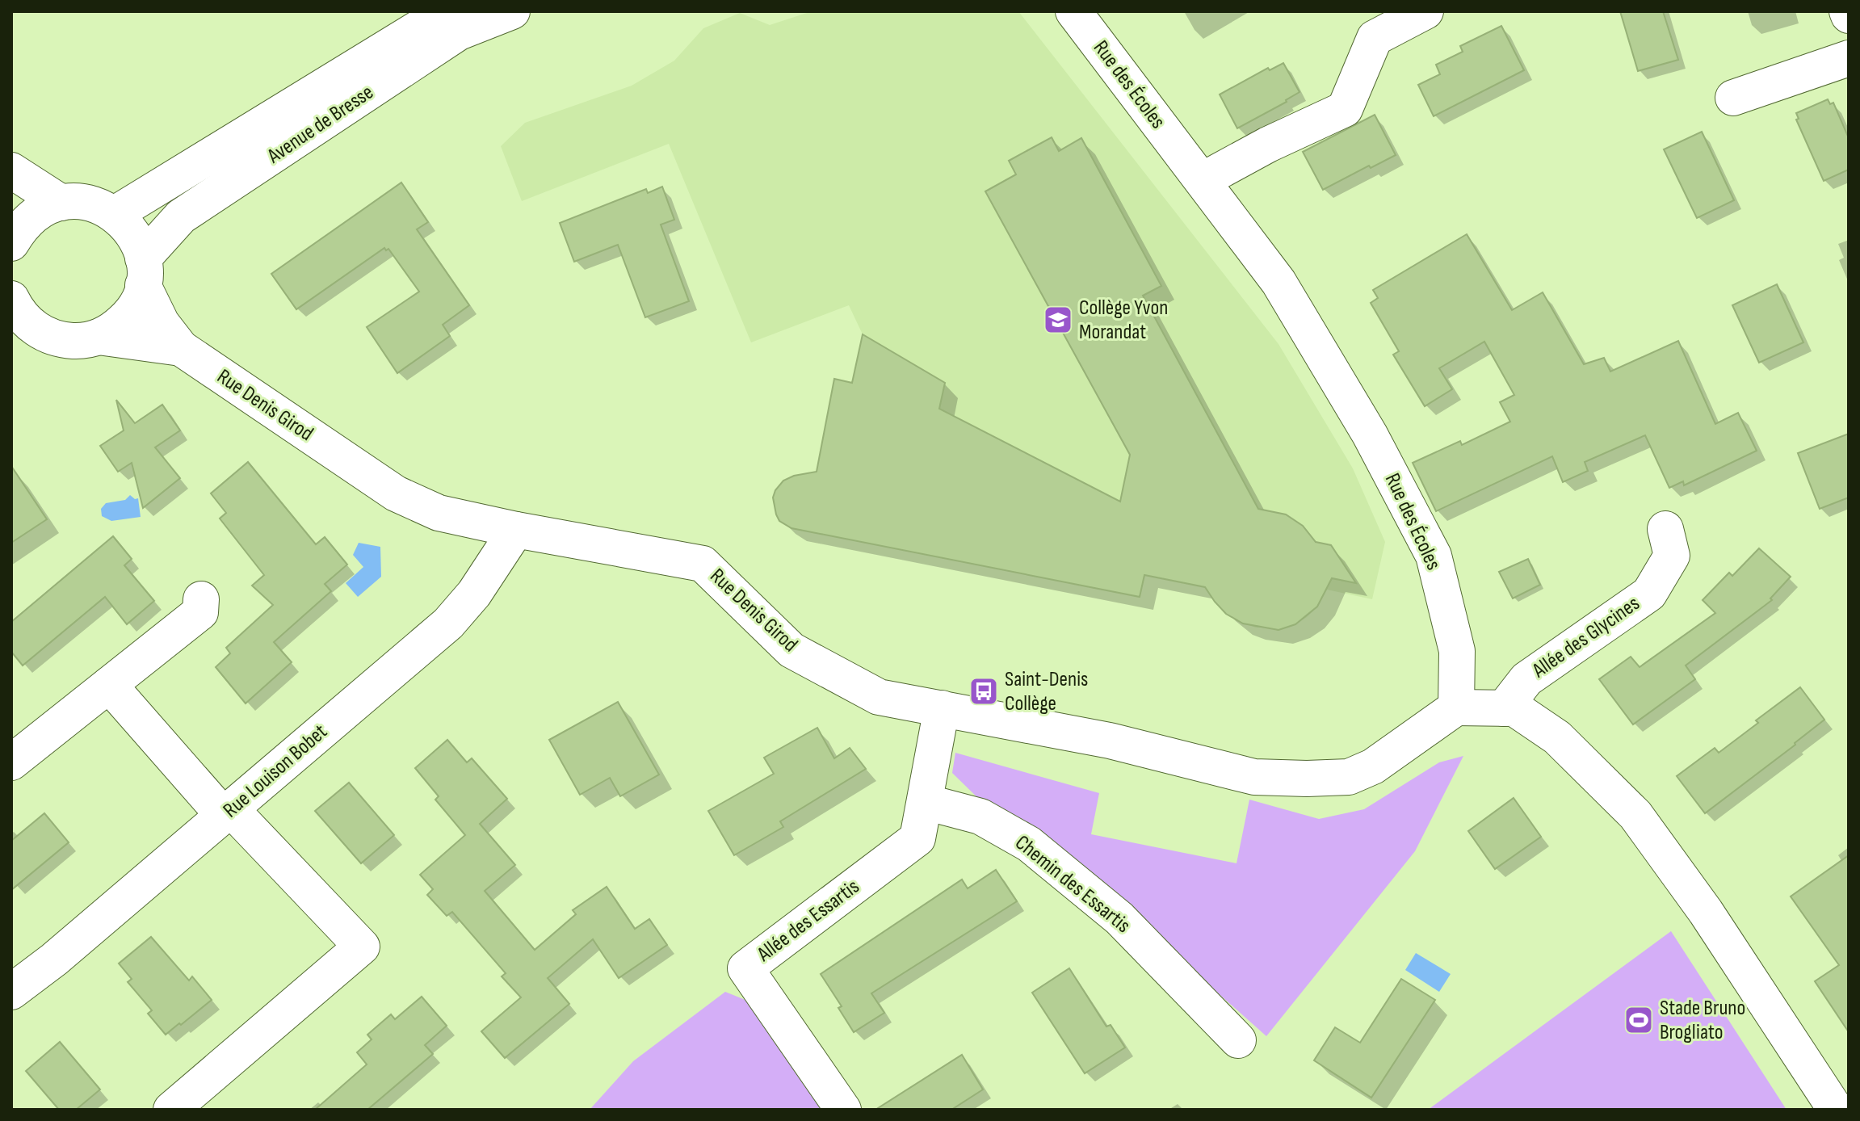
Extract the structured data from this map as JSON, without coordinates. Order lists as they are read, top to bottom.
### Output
{
  "streets": {
    "street": [
      "Rue des Écoles",
      "Avenue de Bresse",
      "Rue Denis Girod",
      "Allée des Glycines",
      "Rue Louison Bobet",
      "Chemin des Essartis",
      "Allée des Essartis"
    ]
  },
  "crossings": [
    ["Rue des Écoles", "Rue Denis Girod"],
    ["Avenue de Bresse", "Rue Denis Girod"],
    ["Rue Denis Girod", "Rue Louison Bobet"],
    ["Chemin des Essartis", "Allée des Essartis"]
  ],
  "places": {
    "school or university": ["Collège Yvon Morandat"],
    "bus stop": ["Saint-Denis Collège"],
    "sports": ["Stade Bruno Brogliato"]
  }
}
